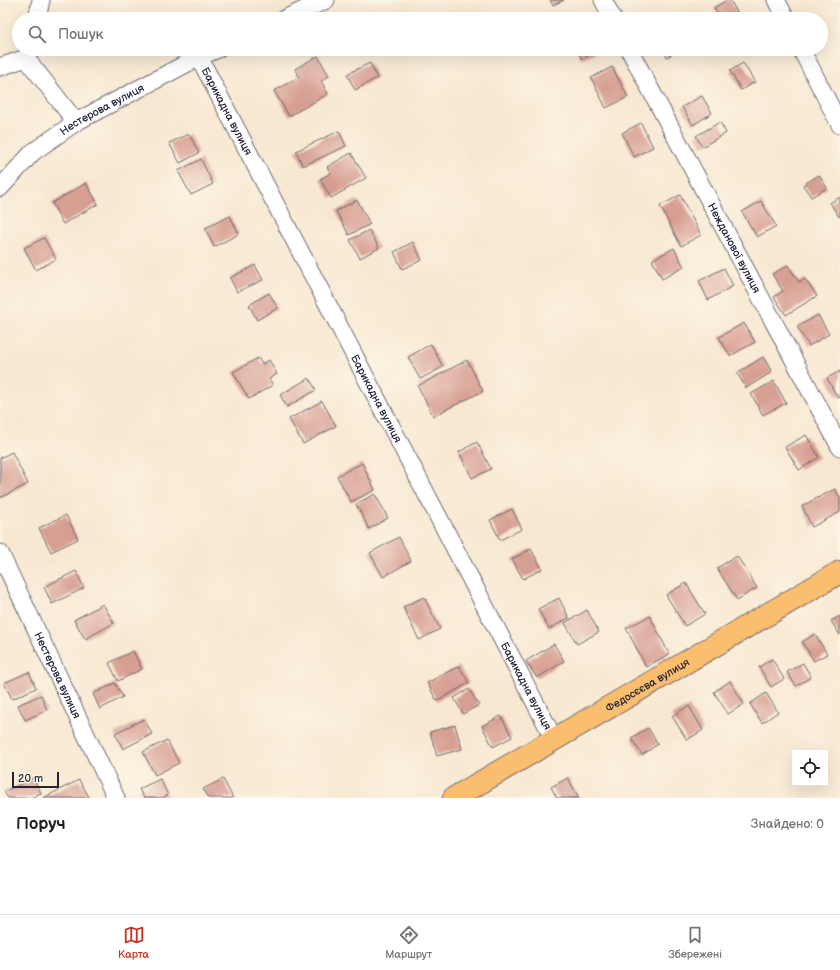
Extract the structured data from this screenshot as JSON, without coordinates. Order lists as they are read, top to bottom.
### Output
{
  "streets": {
    "main road": ["Федосєєва вулиця"],
    "street": ["Нестерова вулиця", "Барикадна вулиця", "Нежданової вулиця"]
  },
  "crossings": [
    ["Нестерова вулиця", "Барикадна вулиця"],
    ["Барикадна вулиця", "Федосєєва вулиця"]
  ],
  "scale_bar": "20 m",
  "page": {
    "search": "Пошук",
    "scale": "20 m",
    "heading": ["Поруч", "Знайдено: 0"],
    "nav": ["Карта", "Маршрут", "Збережені"]
  }
}
